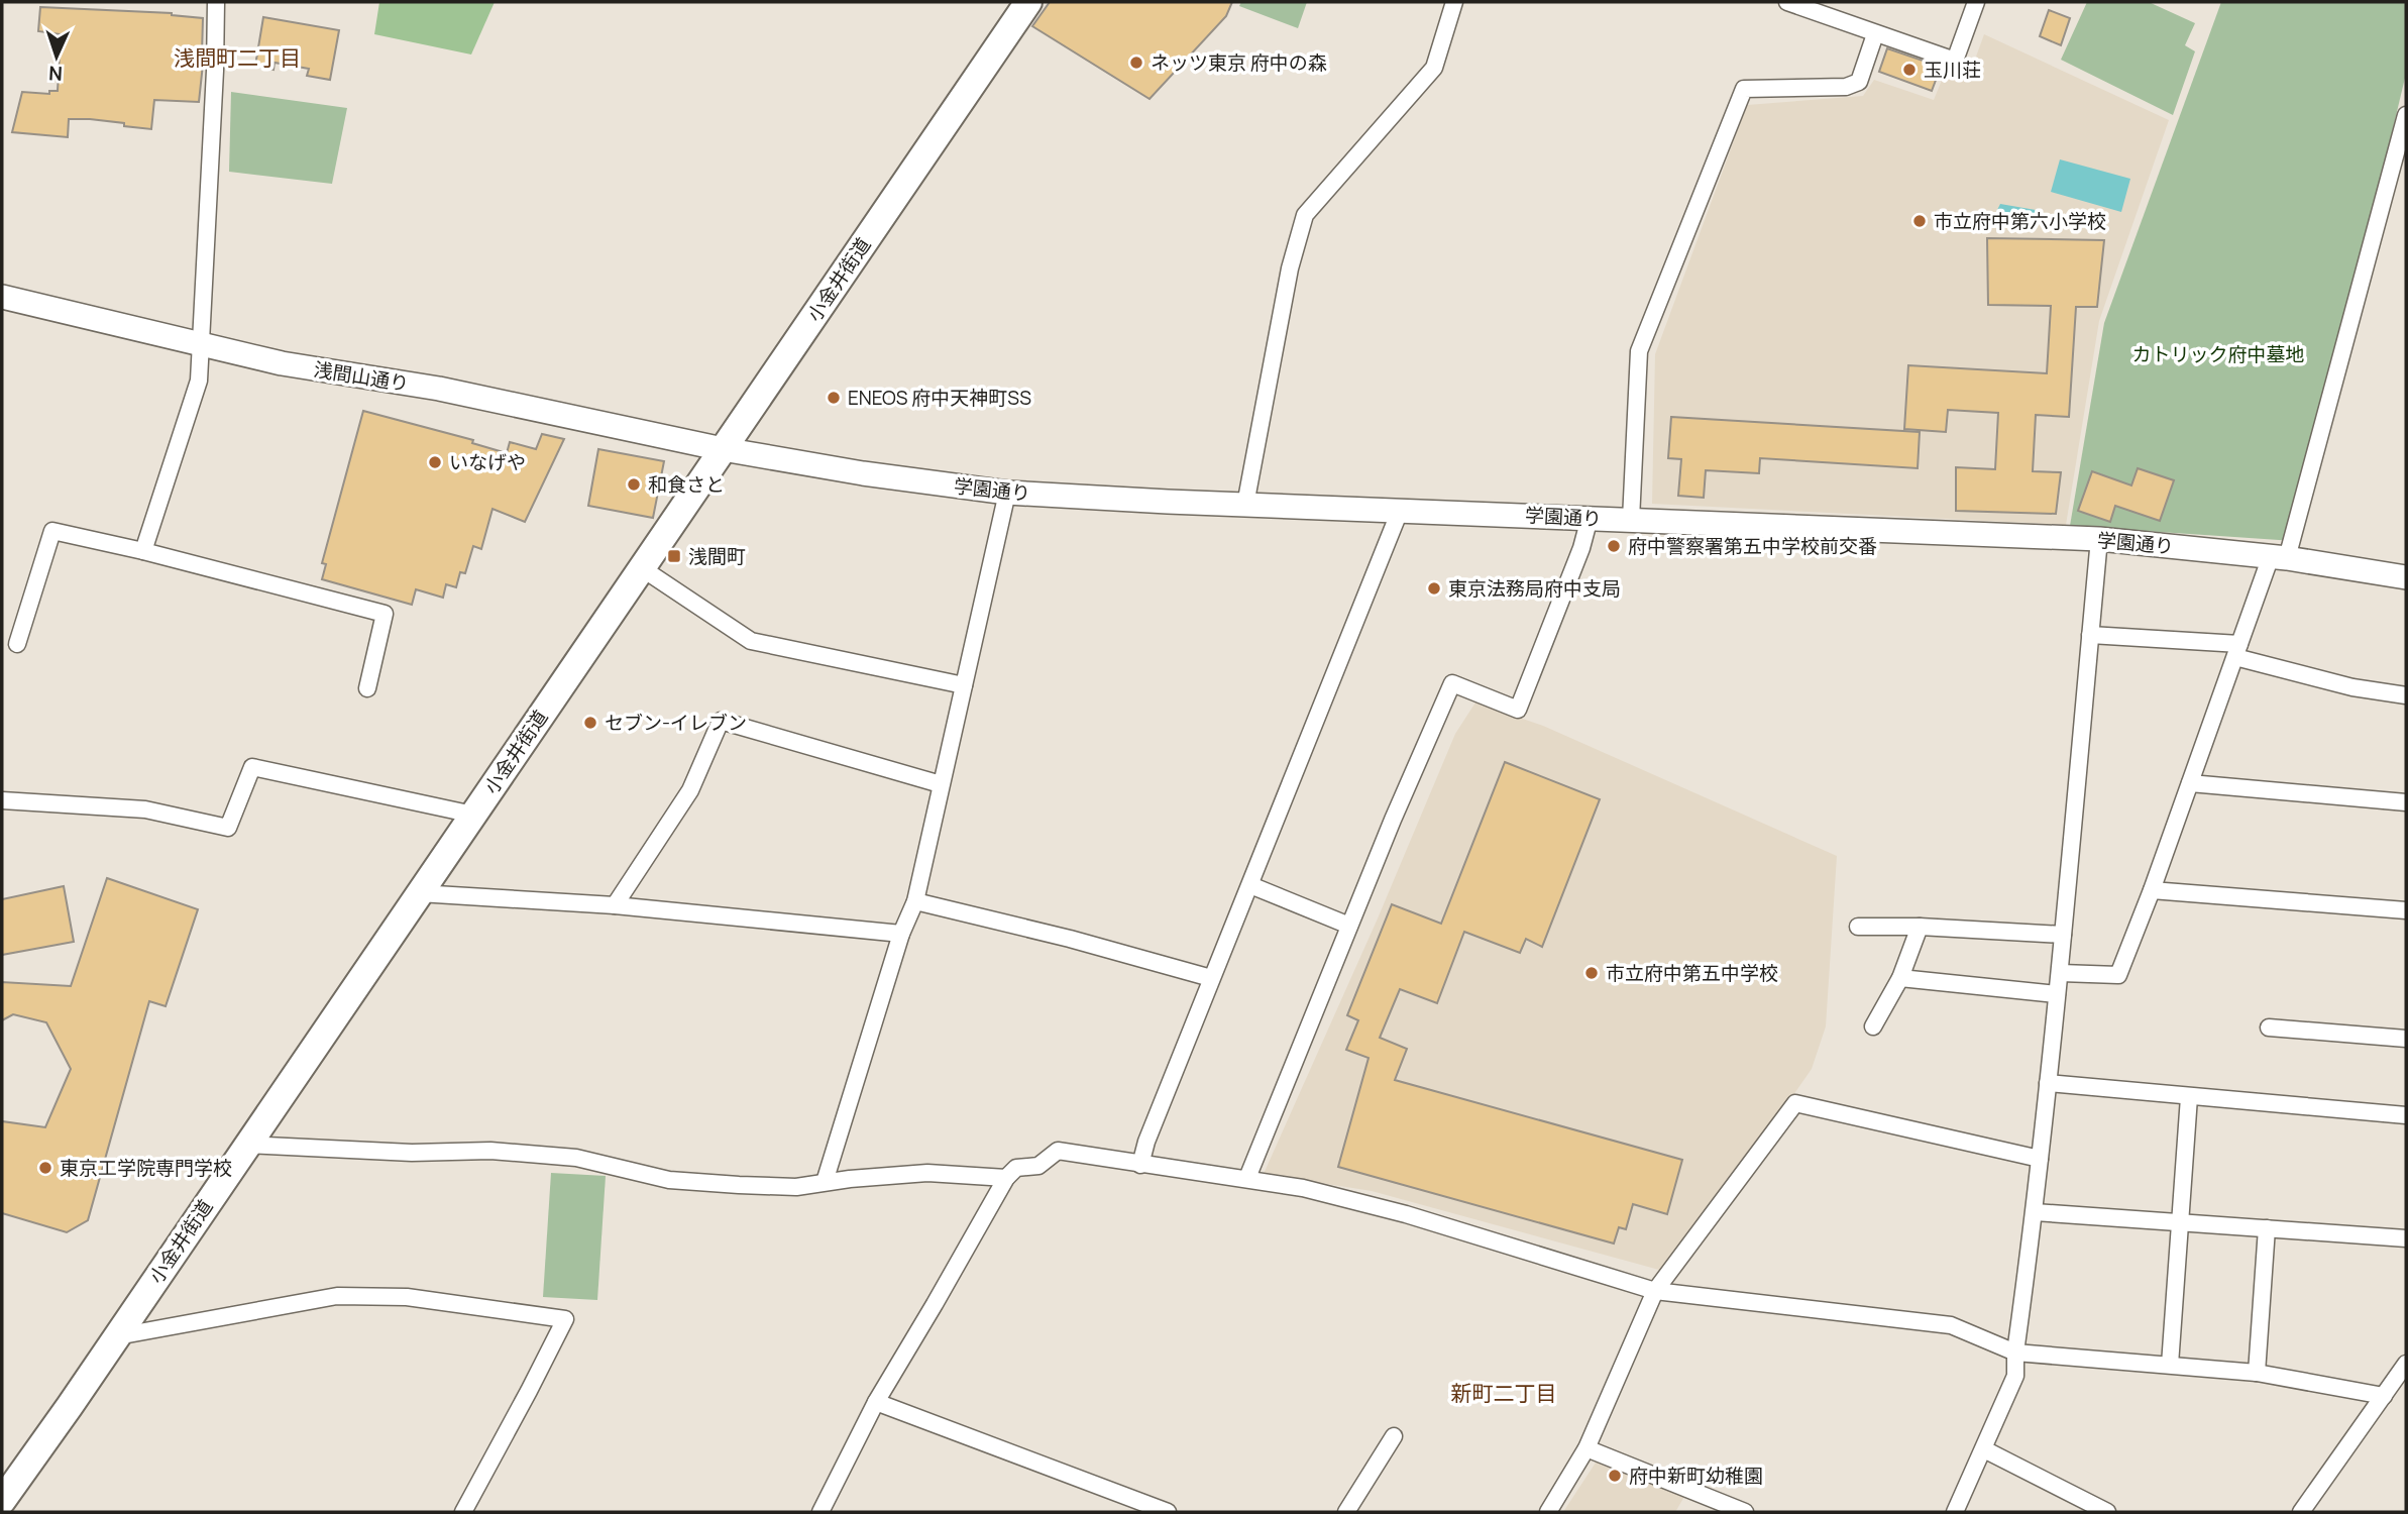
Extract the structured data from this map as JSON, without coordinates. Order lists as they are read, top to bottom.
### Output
{
  "streets": {
    "main road": ["小金井街道"],
    "street": ["浅間山通り", "学園通り"]
  },
  "crossings": [
    ["小金井街道", "浅間山通り"],
    ["小金井街道", "学園通り"],
    ["浅間山通り", "学園通り"]
  ],
  "districts": ["浅間町二丁目", "新町二丁目"],
  "parks": ["カトリック府中墓地"],
  "places": {
    "other": [
      "ネッツ東京 府中の森",
      "玉川荘",
      "市立府中第六小学校",
      "ENEOS 府中天神町SS",
      "いなげや",
      "和食さと",
      "府中警察署第五中学校前交番",
      "東京法務局府中支局",
      "セブン-イレブン",
      "市立府中第五中学校",
      "東京工学院専門学校",
      "府中新町幼稚園"
    ],
    "transit": ["浅間町"]
  },
  "north": "bottom"
}
